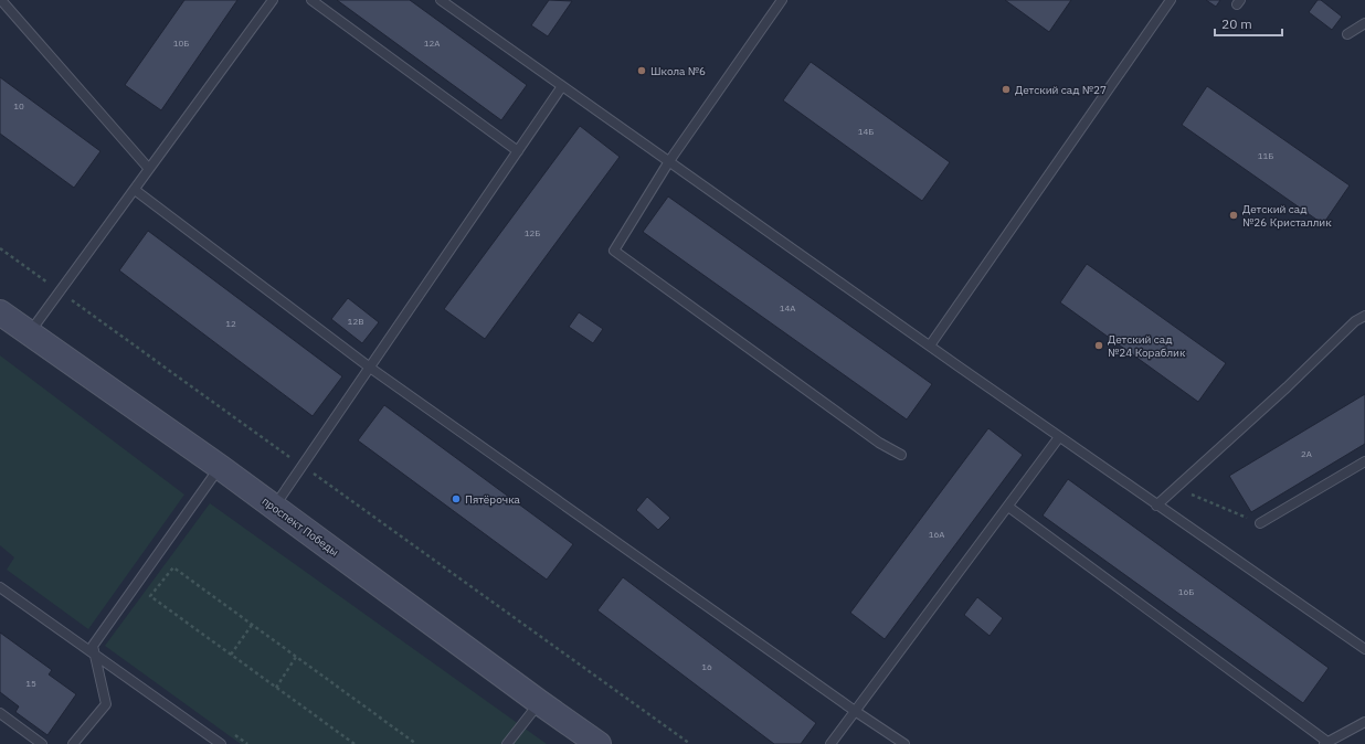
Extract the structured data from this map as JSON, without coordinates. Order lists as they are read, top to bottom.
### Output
{
  "streets": {
    "main road": ["проспект Победы"]
  },
  "places": [
    "Школа №6",
    "Детский сад №27",
    "Детский сад №26 Кристаллик",
    "Детский сад №24 Кораблик",
    "Пятёрочка"
  ],
  "house_numbers": [
    "10Б",
    "12А",
    "10",
    "14Б",
    "11Б",
    "12Б",
    "14А",
    "12В",
    "12",
    "2А",
    "16А",
    "16Б",
    "16",
    "15"
  ],
  "scale_bar": "20 m"
}
